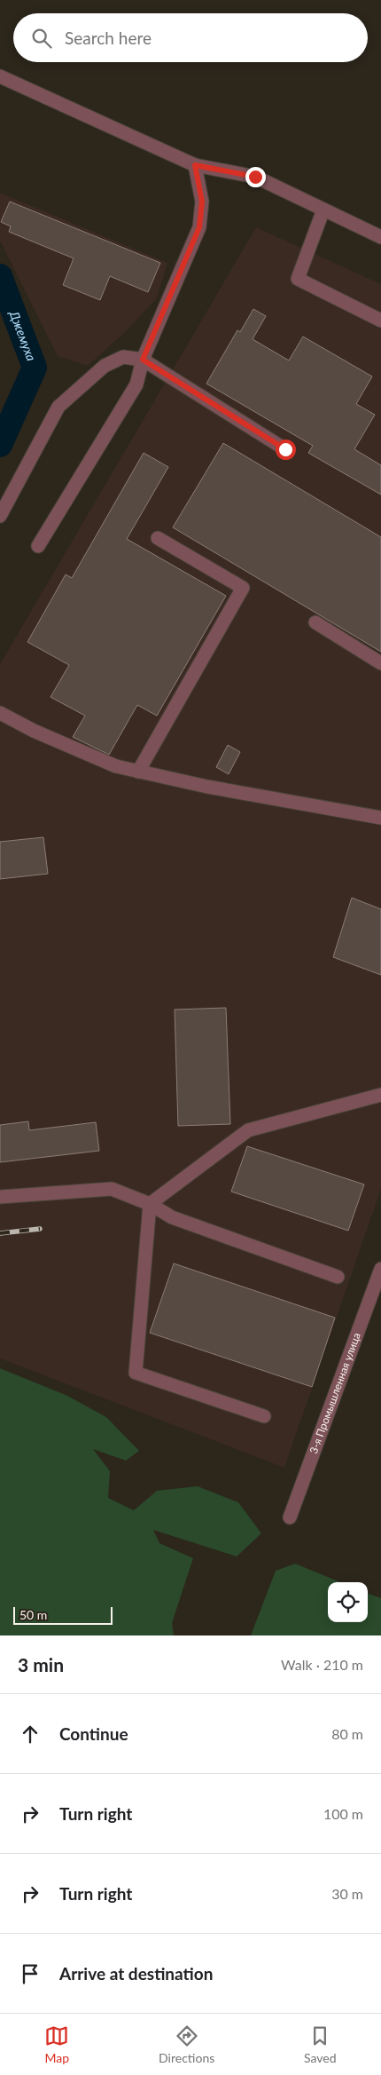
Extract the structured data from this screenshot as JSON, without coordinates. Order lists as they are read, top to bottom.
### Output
{
  "streets": {
    "street": ["3-я Промышленная улица"]
  },
  "water": ["Джемуха"],
  "scale_bar": "50 m",
  "page": {
    "search": "Search here",
    "scale": "50 m",
    "heading": ["3 min", "Walk · 210 m"],
    "list": [
      ["Continue", "80 m"],
      ["Turn right", "100 m"],
      ["Turn right", "30 m"],
      "Arrive at destination"
    ],
    "nav": ["Map", "Directions", "Saved"]
  }
}
